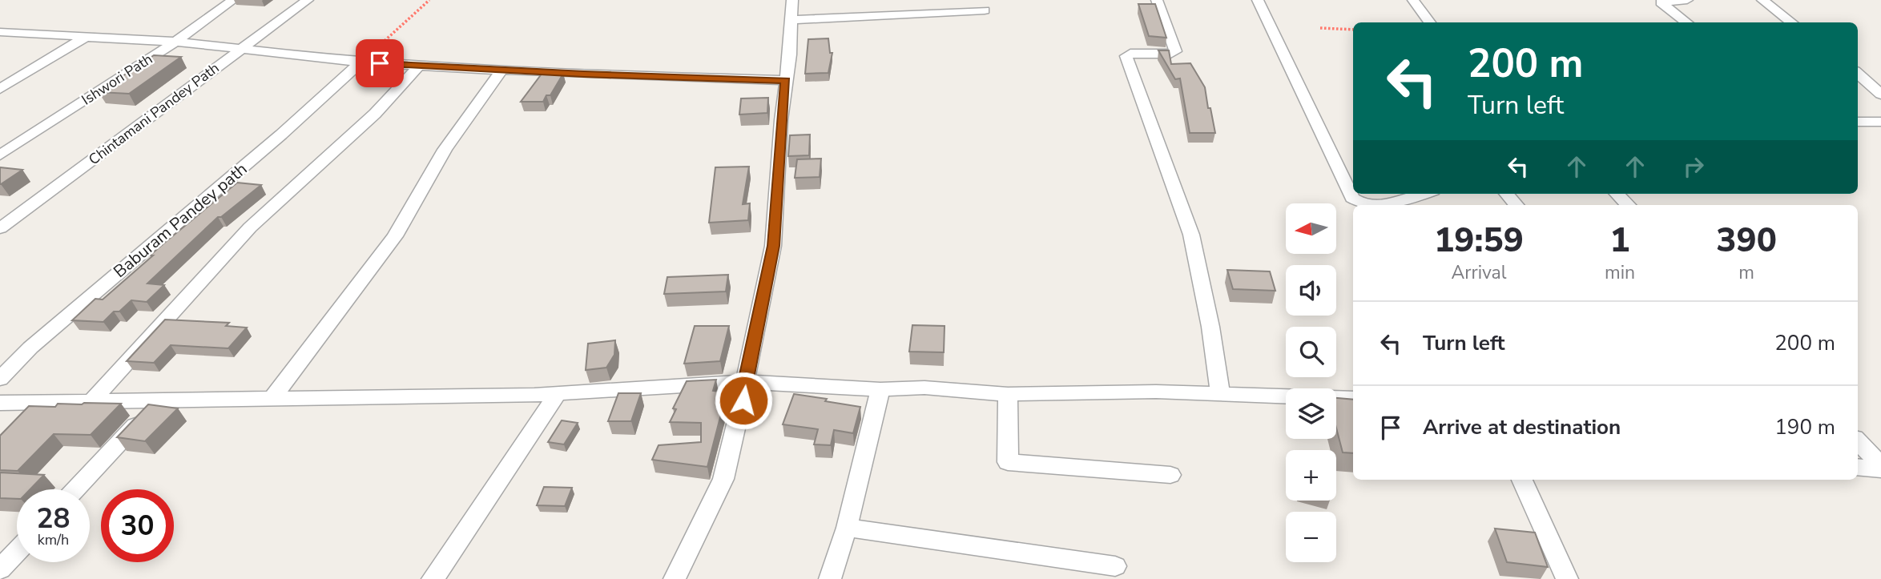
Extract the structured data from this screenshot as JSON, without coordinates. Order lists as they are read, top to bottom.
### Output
{
  "streets": {
    "street": ["Ishwori Path", "Chintamani Pandey Path", "Baburam Pandey path"]
  },
  "north": "left",
  "page": {
    "turn": ["200 m", "Turn left"],
    "map_buttons": ["+", "−"],
    "eta": [
      "19:59",
      "Arrival",
      "1",
      "min",
      "390",
      "m"
    ],
    "list": [
      {
        "name": "Turn left",
        "value": "200 m"
      },
      {
        "name": "Arrive at destination",
        "value": "190 m"
      }
    ],
    "speed": "28 km/h",
    "limit": "30"
  }
}
